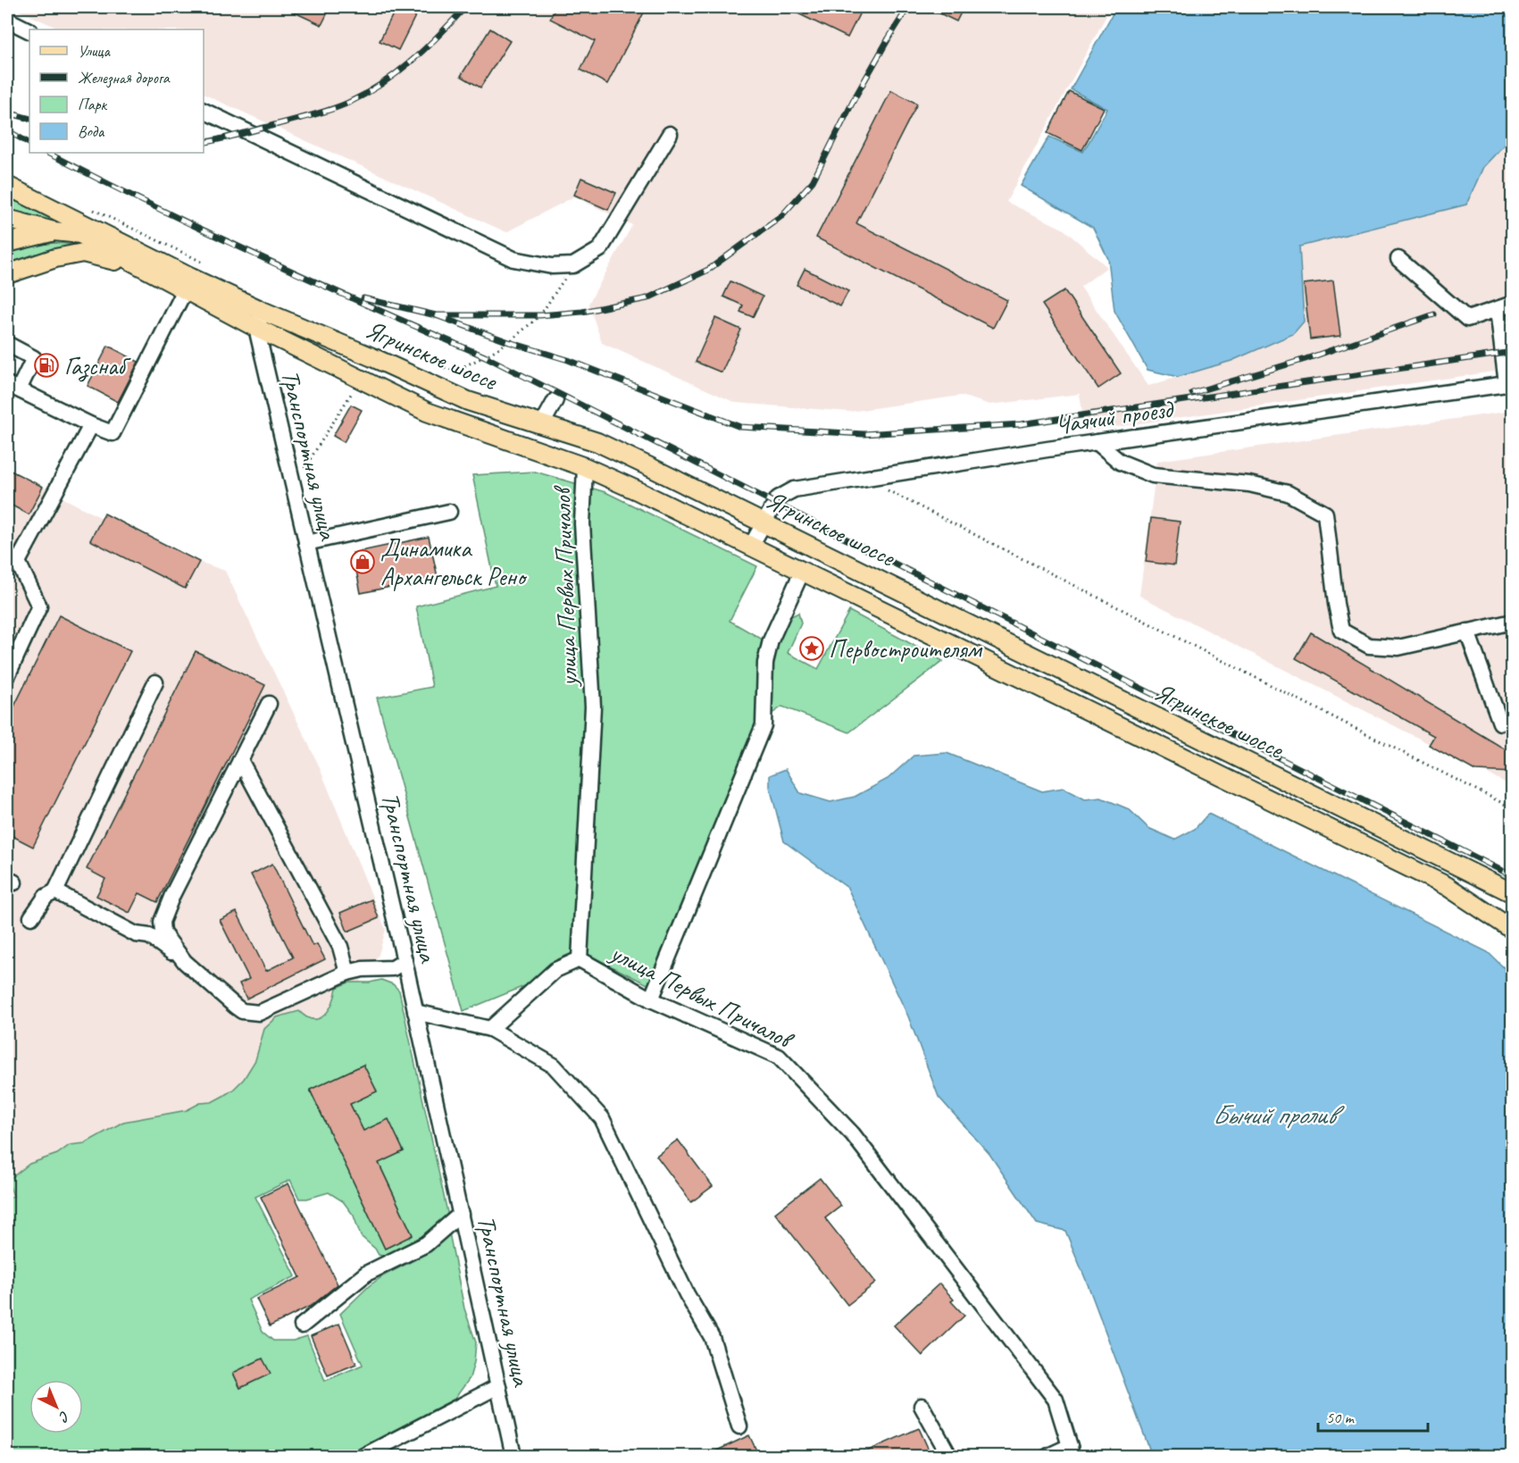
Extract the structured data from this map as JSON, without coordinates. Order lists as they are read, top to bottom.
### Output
{
  "streets": {
    "main road": ["Ягринское шоссе"],
    "street": ["Чаячий проезд", "Транспортная улица", "улица Первых Причалов"]
  },
  "crossings": [
    ["Ягринское шоссе", "Чаячий проезд"],
    ["Ягринское шоссе", "Транспортная улица"],
    ["Ягринское шоссе", "улица Первых Причалов"]
  ],
  "water": ["Бычий пролив"],
  "places": {
    "fuel station": ["Газснаб"],
    "shop": ["Динамика Архангельск Рено"],
    "place": ["Первостроителям"]
  },
  "legend": [
    "Улица",
    "Железная дорога",
    "Парк",
    "Вода"
  ],
  "scale_bar": "50 m",
  "north": "bottom right"
}
